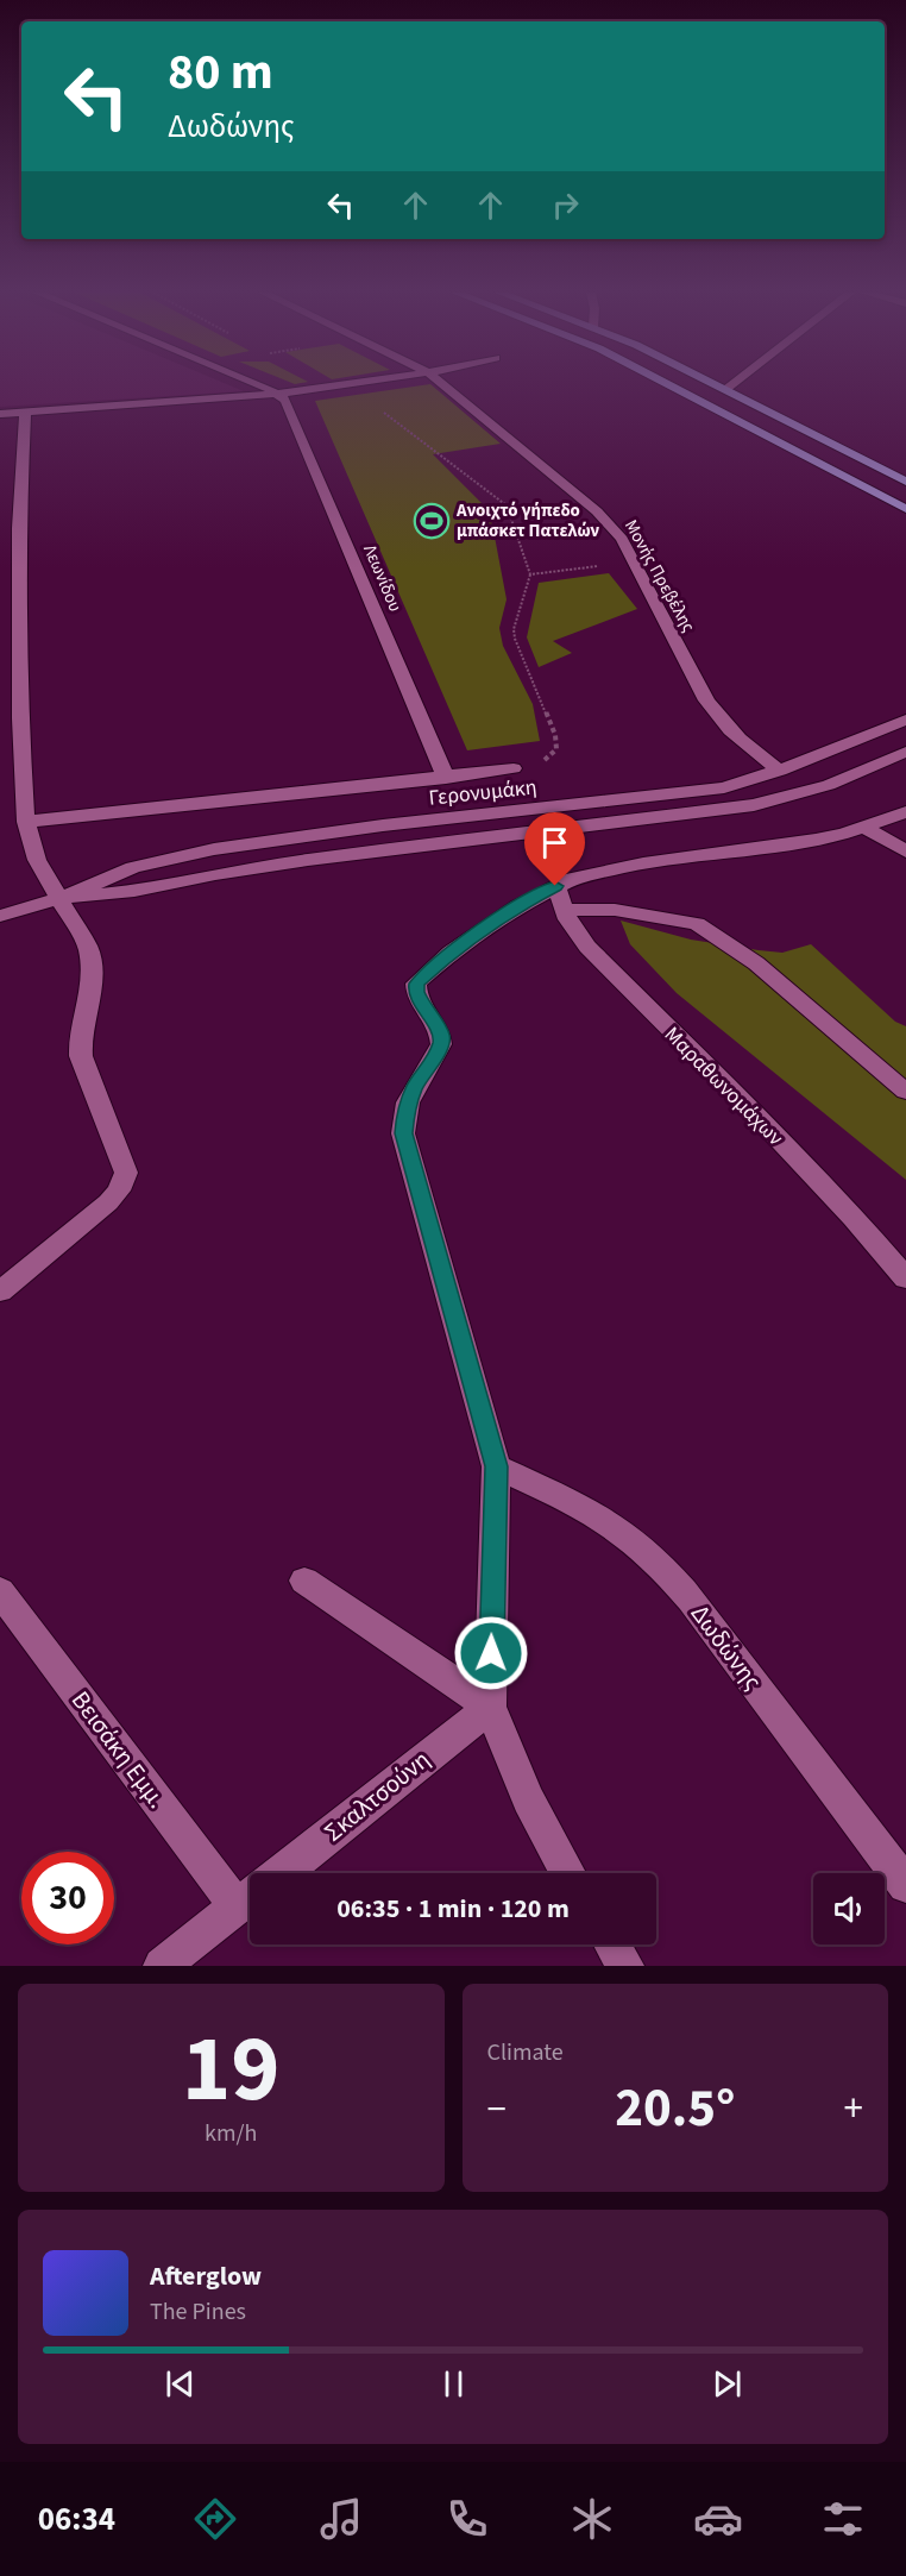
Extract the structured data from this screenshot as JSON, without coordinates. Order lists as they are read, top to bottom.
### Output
{
  "streets": {
    "street": [
      "Μονής Πρεβέλης",
      "Λεωνίδου",
      "Γερονυμάκη",
      "Μαραθωνομάχων",
      "Δωδώνης",
      "Βεισάκη Εμμ.",
      "Σκαλτσούνη"
    ]
  },
  "crossings": [
    ["Μονής Πρεβέλης", "Γερονυμάκη"]
  ],
  "places": {
    "sports": ["Ανοιχτό γήπεδο μπάσκετ Πατελών"]
  },
  "page": {
    "turn": ["80 m", "Δωδώνης"],
    "limit": "30",
    "trip": "06:35 · 1 min · 120 m",
    "tile": [
      ["19", "km/h"],
      "Climate"
    ],
    "heat": ["−", "20.5°", "+"],
    "song": ["Afterglow", "The Pines"],
    "tabs": "06:34"
  }
}
